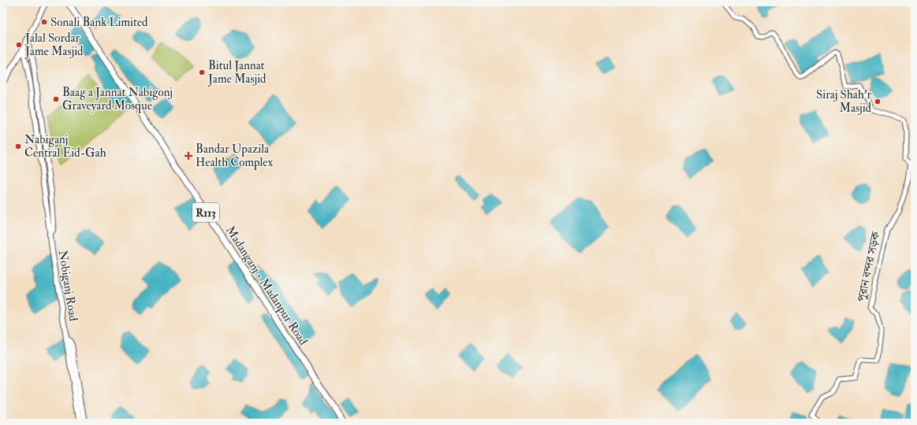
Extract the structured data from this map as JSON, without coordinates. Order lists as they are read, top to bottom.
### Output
{
  "streets": {
    "main road": ["R113", "Nobiganj Road", "Madanganj - Madanpur Road"],
    "street": ["পুরান বন্দর সড়ক"]
  },
  "places": {
    "other": [
      "Sonali Bank Limited",
      "Jalal Sordar Jame Masjid",
      "Bitul Jannat Jame Masjid",
      "Baag a Jannat Nabigonj Graveyard Mosque",
      "Siraj Shah'r Masjid",
      "Nabiganj Central Eid-Gah"
    ],
    "health": ["Bandar Upazila Health Complex"]
  }
}
